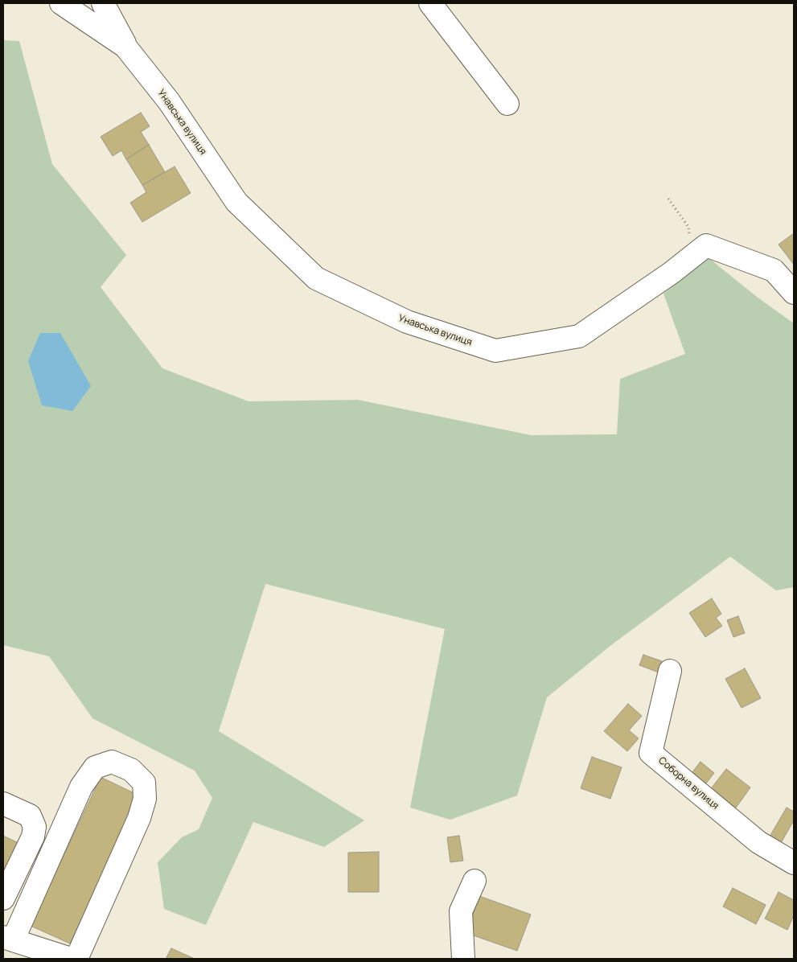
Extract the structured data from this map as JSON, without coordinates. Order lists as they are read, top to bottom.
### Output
{
  "streets": {
    "street": ["Унавська вулиця", "Соборна вулиця"]
  }
}
